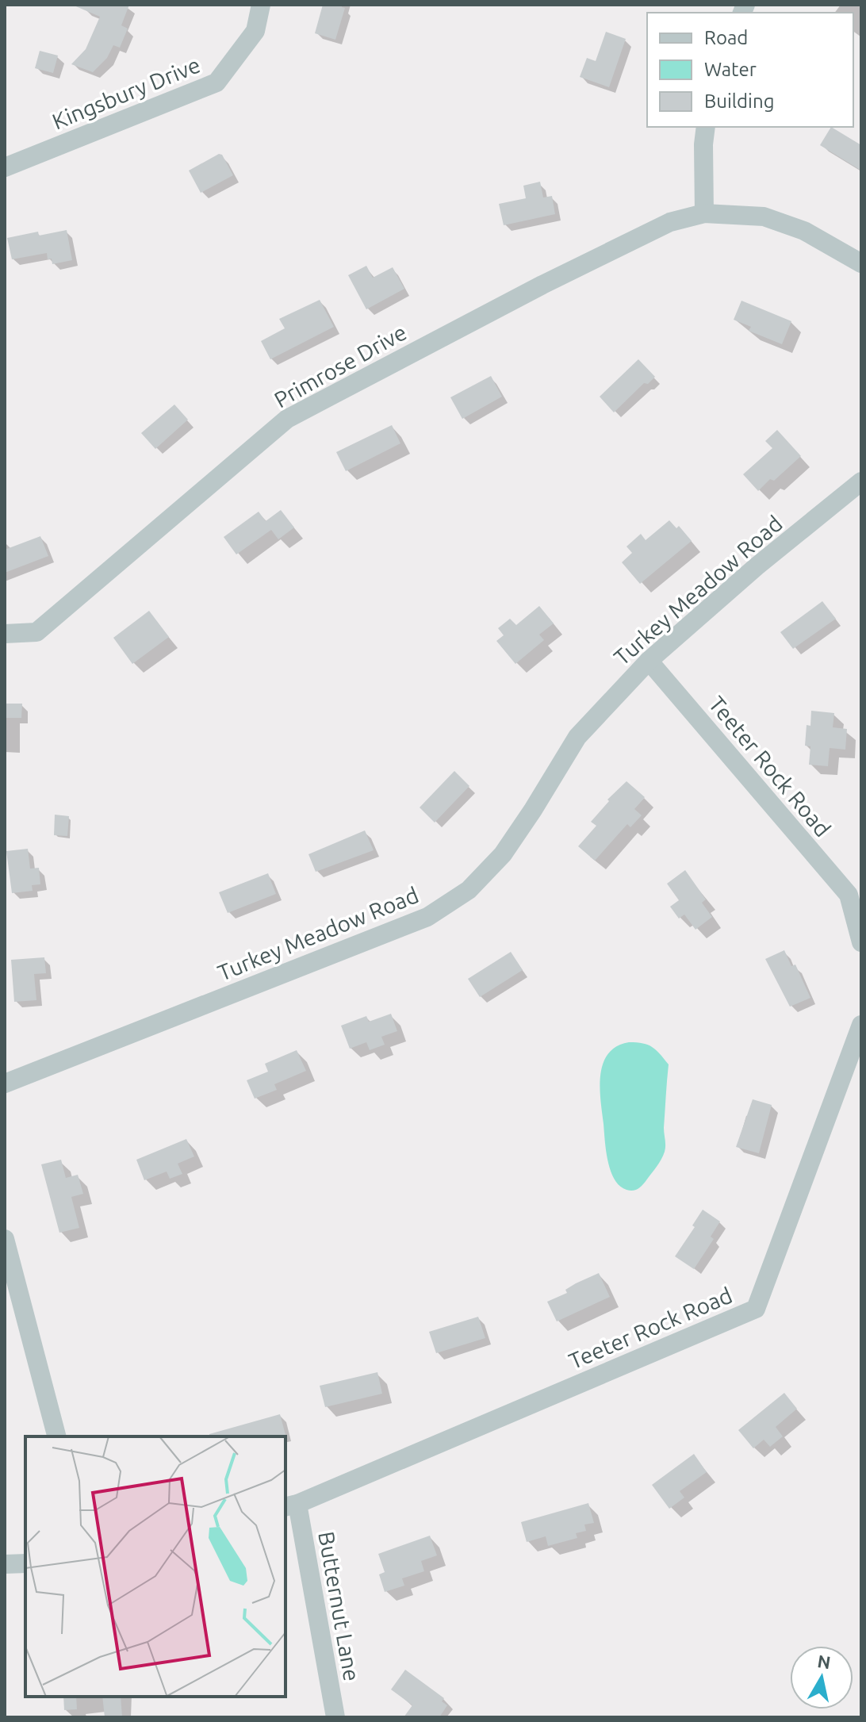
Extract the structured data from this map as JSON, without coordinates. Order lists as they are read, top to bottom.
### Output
{
  "streets": {
    "street": [
      "Kingsbury Drive",
      "Primrose Drive",
      "Turkey Meadow Road",
      "Teeter Rock Road",
      "Butternut Lane"
    ]
  },
  "crossings": [
    ["Turkey Meadow Road", "Teeter Rock Road"],
    ["Teeter Rock Road", "Butternut Lane"]
  ],
  "legend": ["Road", "Water", "Building"],
  "north": "top"
}
